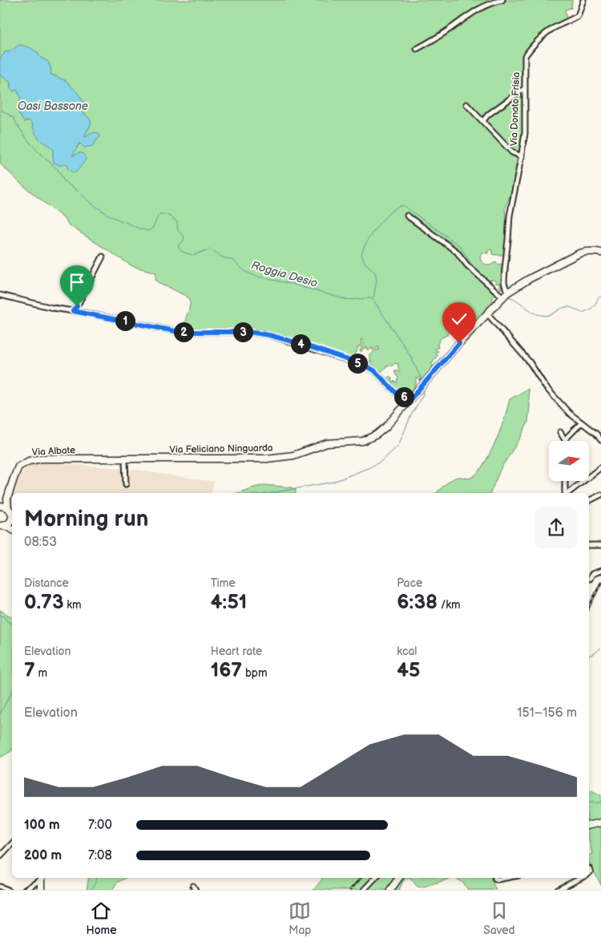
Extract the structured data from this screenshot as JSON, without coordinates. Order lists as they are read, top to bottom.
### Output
{
  "streets": {
    "street": ["Via Donato Frisia", "Via Feliciano Ninguarda", "Via Albate"]
  },
  "crossings": [
    ["Via Donato Frisia", "Via Feliciano Ninguarda"],
    ["Via Feliciano Ninguarda", "Via Albate"]
  ],
  "water": ["Oasi Bassone", "Roggia Desio"],
  "north": "right",
  "page": {
    "pins": [
      "1",
      "2",
      "3",
      "4",
      "5",
      "6"
    ],
    "heading": ["Morning run", "08:53"],
    "stats": [
      ["Distance", "0.73 km"],
      ["Time", "4:51"],
      ["Pace", "6:38 /km"],
      ["Elevation", "7 m"],
      ["Heart rate", "167 bpm"],
      ["kcal", "45"]
    ],
    "chart": ["Elevation", "151–156 m"],
    "list": [
      {
        "name": "100 m",
        "note": "7:00"
      },
      {
        "name": "200 m",
        "note": "7:08"
      }
    ],
    "tabs": ["Home", "Map", "Saved"]
  }
}
